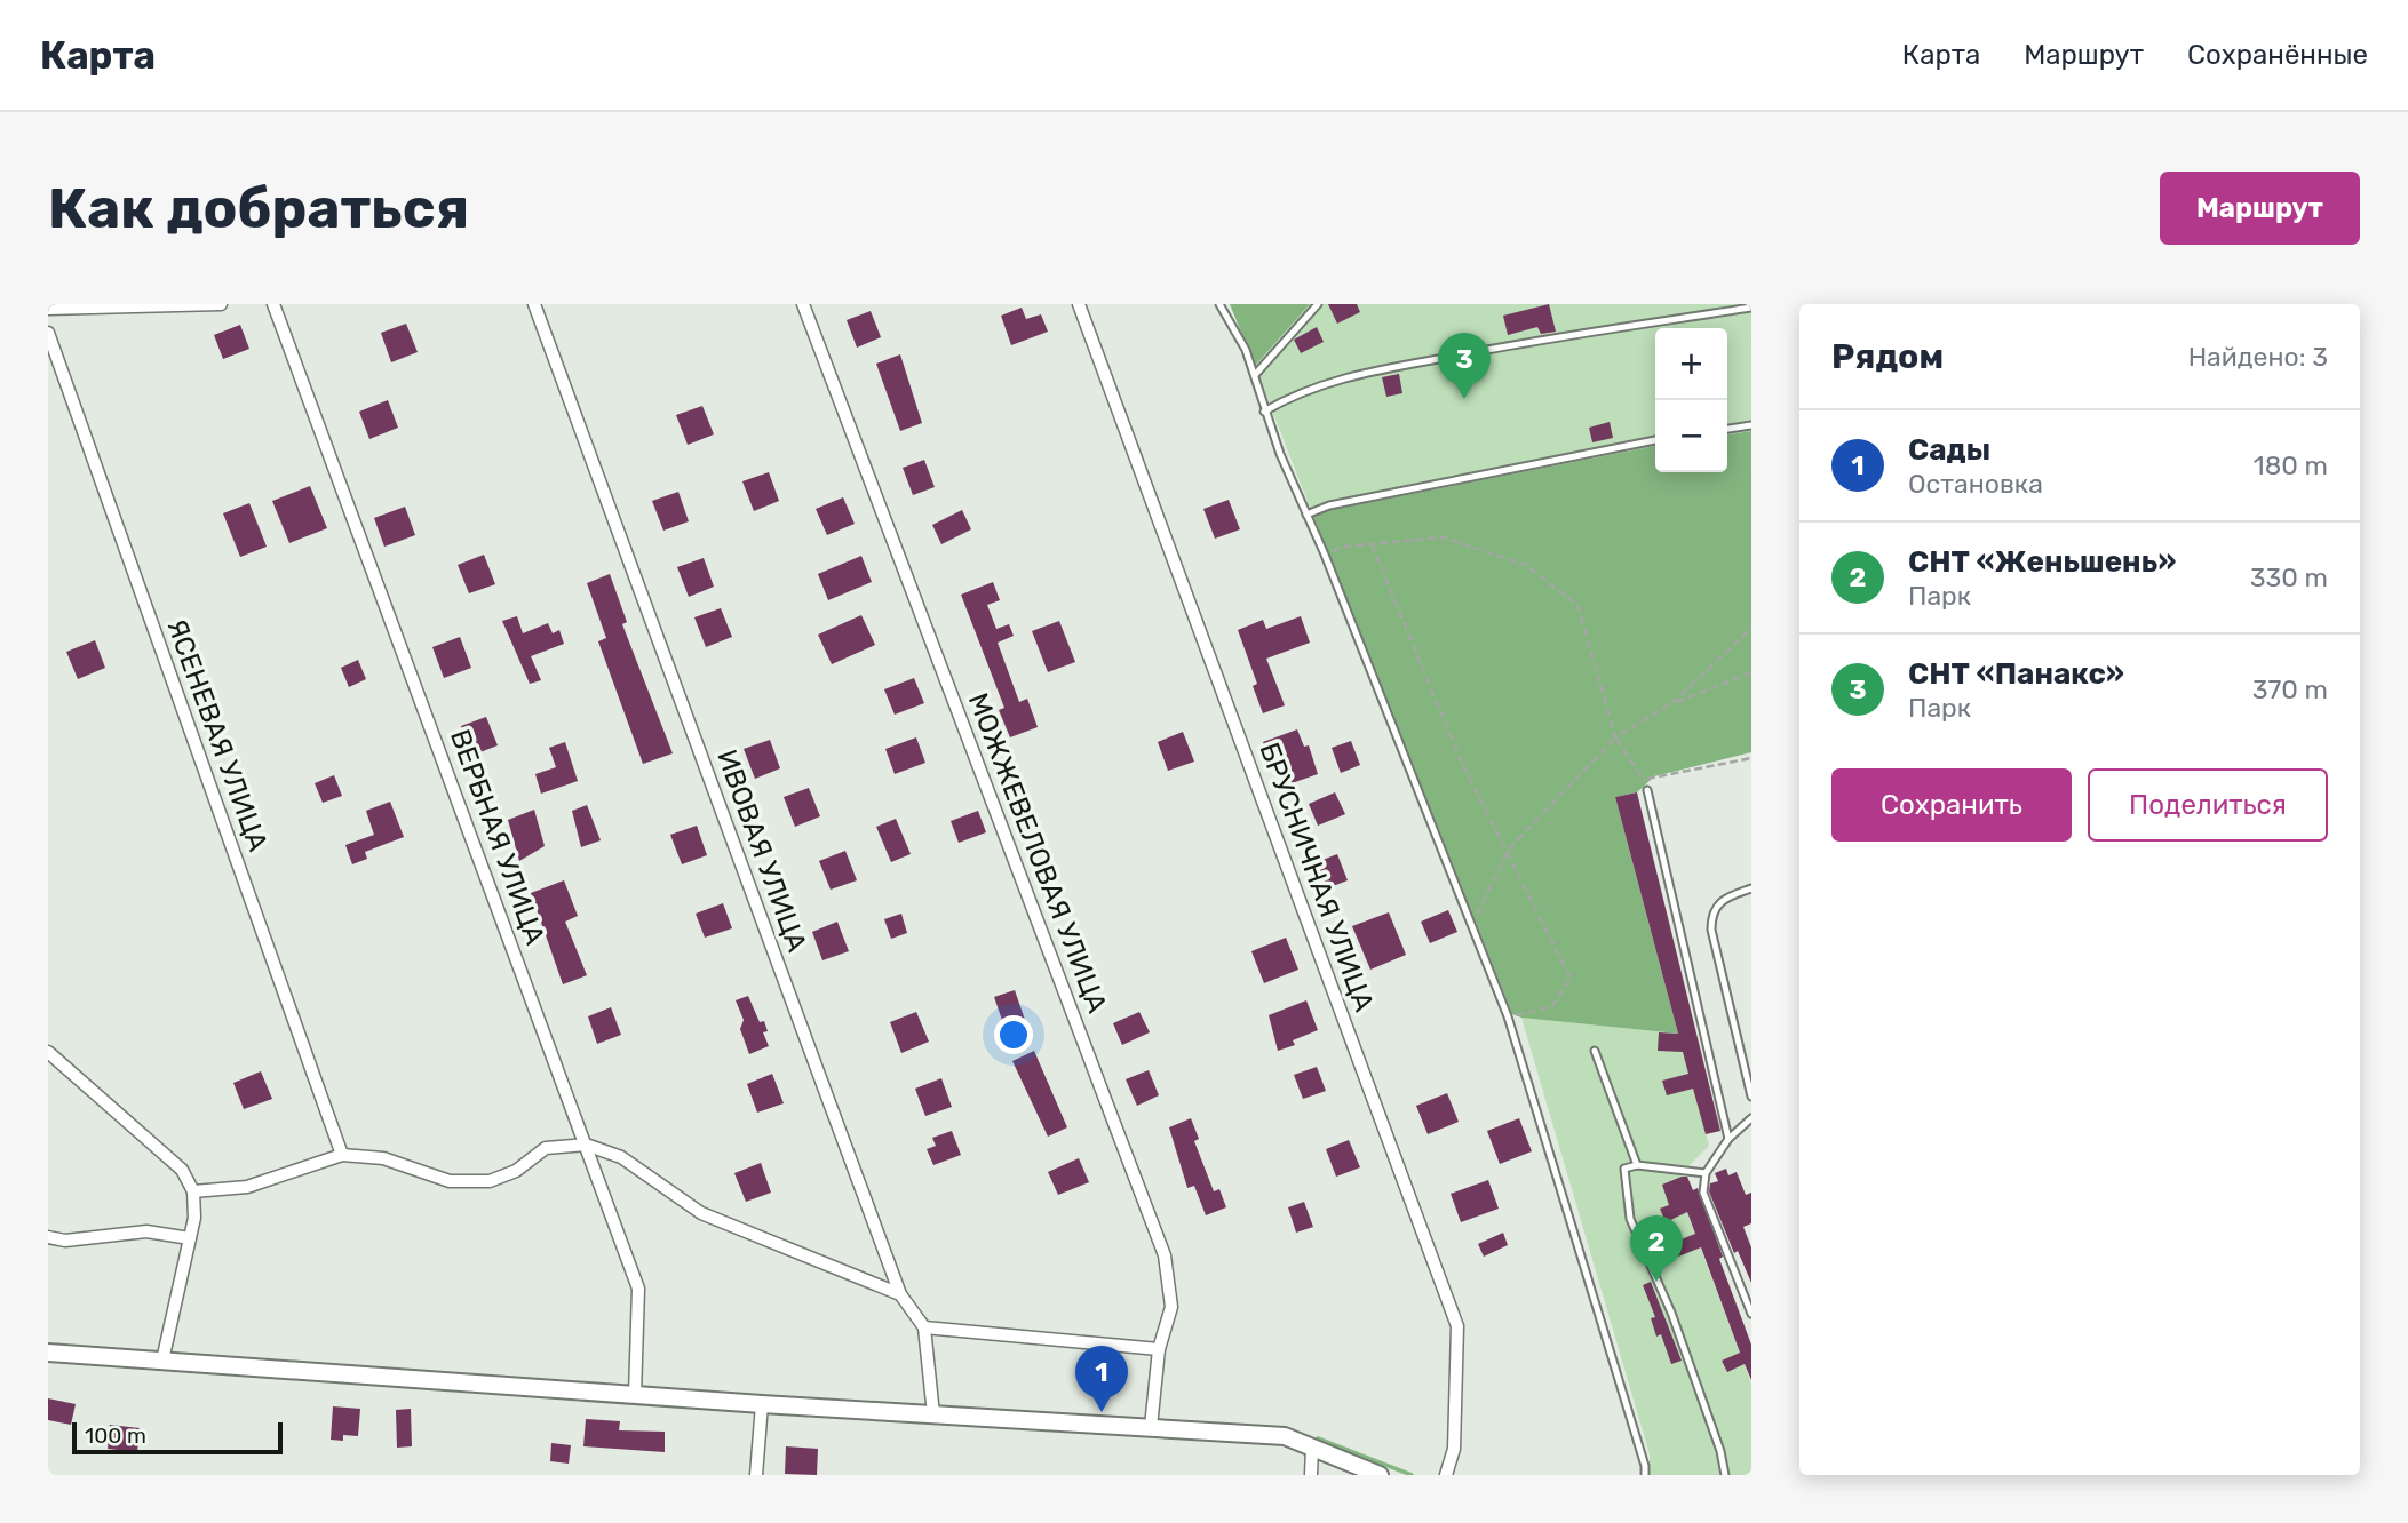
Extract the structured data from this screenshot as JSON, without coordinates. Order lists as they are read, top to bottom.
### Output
{
  "streets": {
    "street": [
      "ЯСЕНЕВАЯ УЛИЦА",
      "ВЕРБНАЯ УЛИЦА",
      "ИВОВАЯ УЛИЦА",
      "МОЖЖЕВЕЛОВАЯ УЛИЦА",
      "БРУСНИЧНАЯ УЛИЦА"
    ]
  },
  "scale_bar": "100 m",
  "page": {
    "header": "Карта",
    "nav": ["Карта", "Маршрут", "Сохранённые"],
    "buttons": [
      "Маршрут",
      ["Сохранить", "Поделиться"]
    ],
    "title": "Как добраться",
    "heading": ["Рядом", "Найдено: 3"],
    "map_buttons": ["+", "−"],
    "pins": ["3", "2", "1"],
    "list": [
      {
        "mark": "1",
        "name": "Сады",
        "note": "Остановка",
        "value": "180 m"
      },
      {
        "mark": "2",
        "name": "СНТ «Женьшень»",
        "note": "Парк",
        "value": "330 m"
      },
      {
        "mark": "3",
        "name": "СНТ «Панакс»",
        "note": "Парк",
        "value": "370 m"
      }
    ],
    "scale": "100 m"
  }
}
